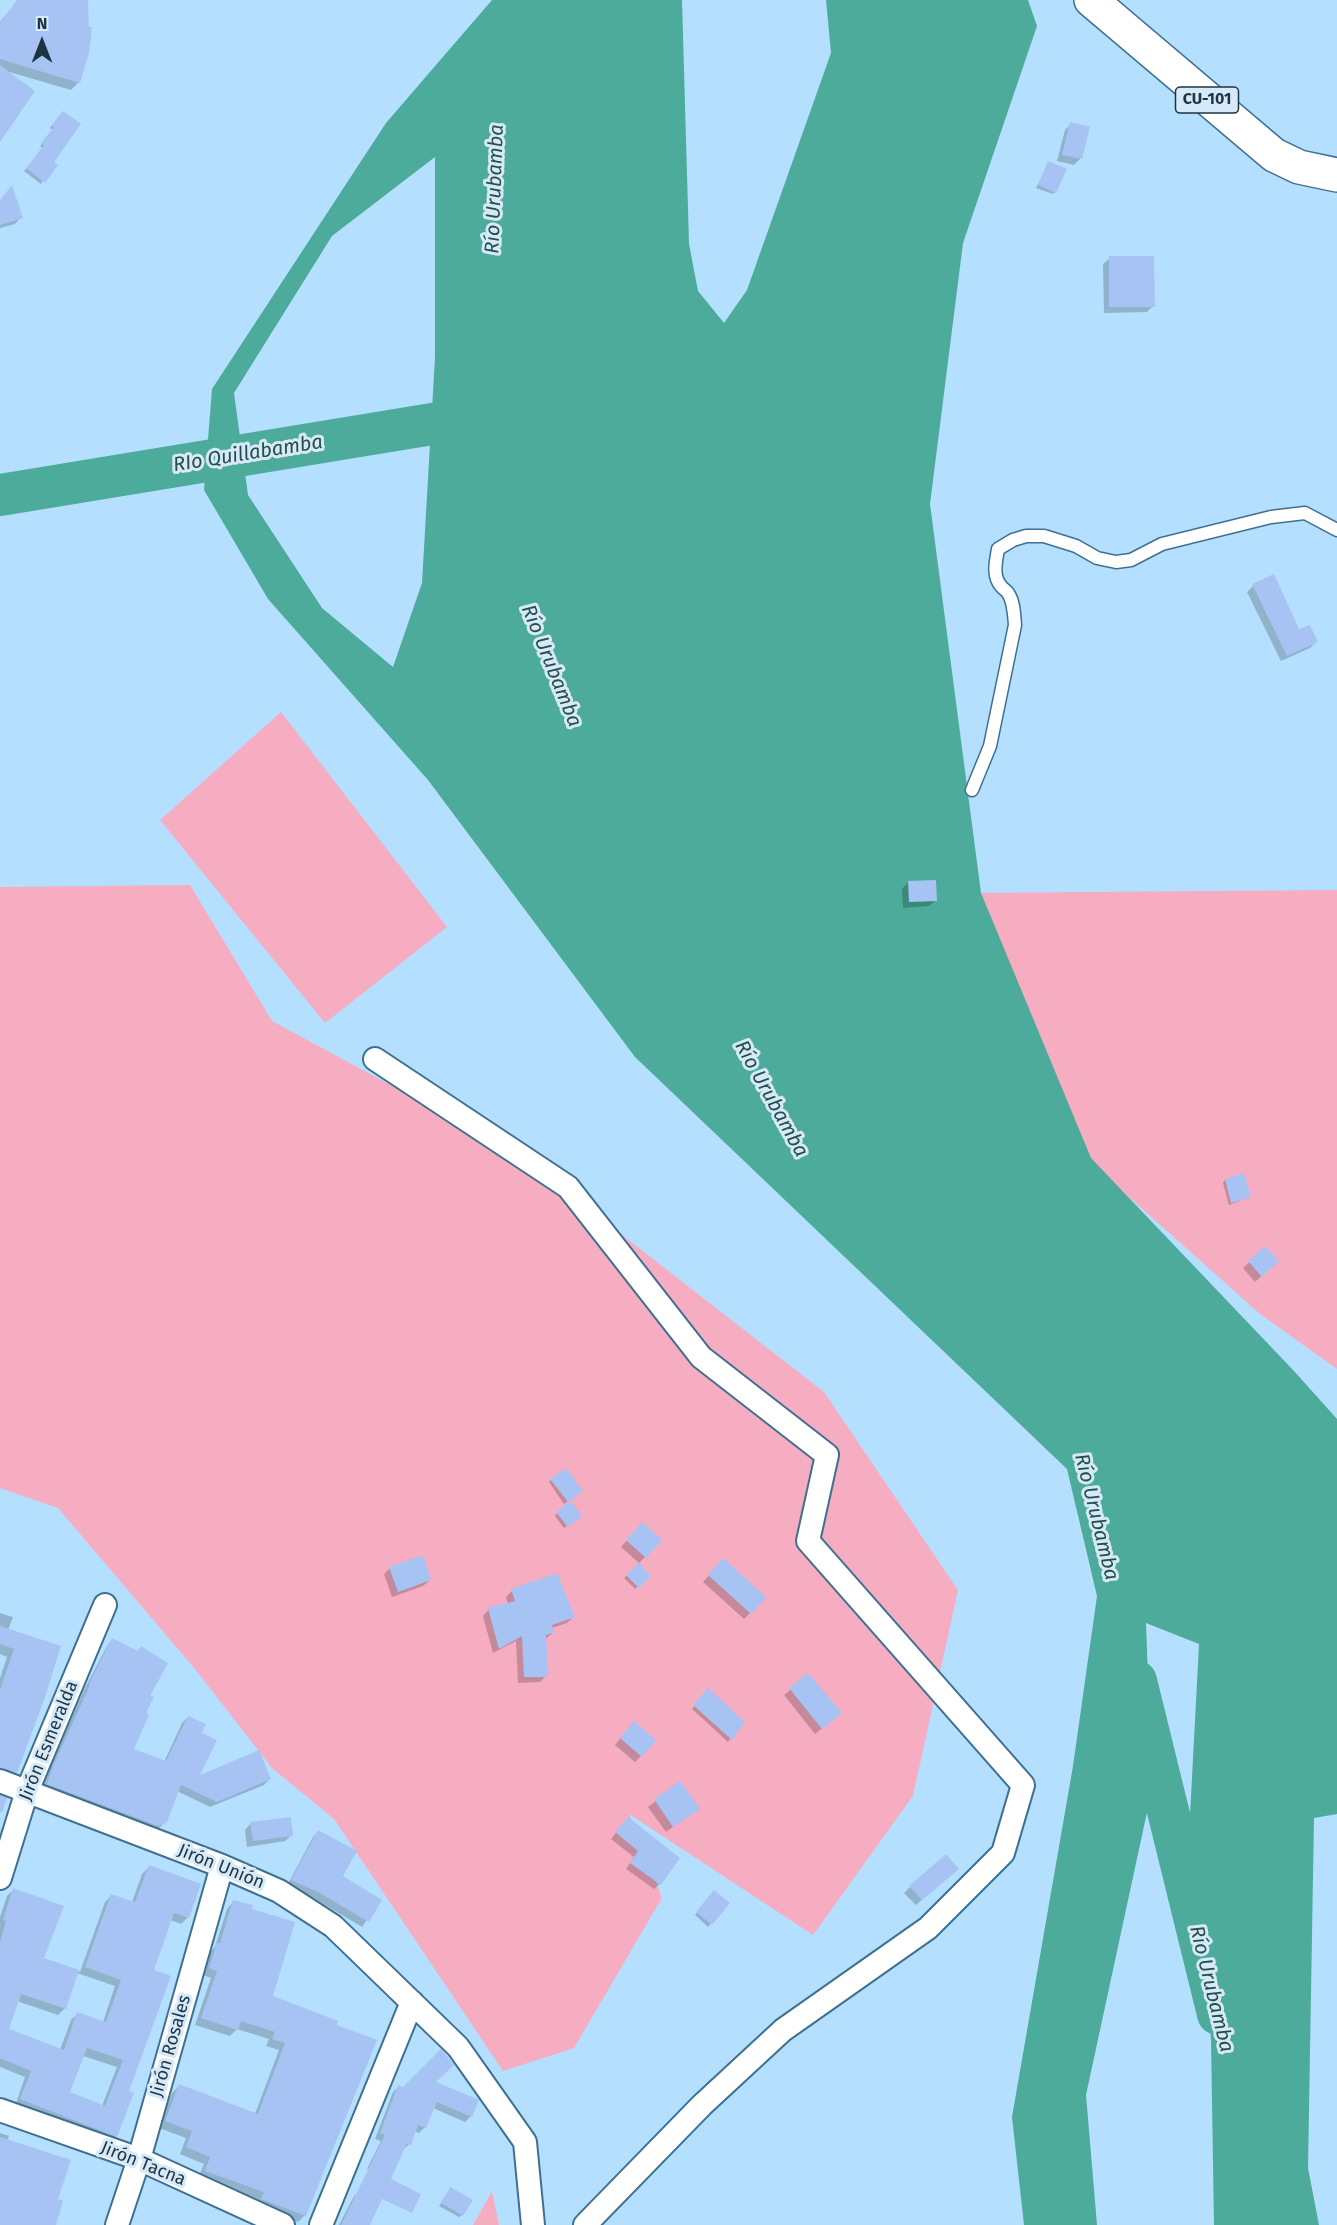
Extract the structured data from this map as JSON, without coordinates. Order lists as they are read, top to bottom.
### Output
{
  "streets": {
    "main road": ["CU-101"],
    "street": [
      "Jirón Esmeralda",
      "Jirón Unión",
      "Jirón Rosales",
      "Jirón Tacna"
    ]
  },
  "crossings": [
    ["Jirón Esmeralda", "Jirón Unión"],
    ["Jirón Unión", "Jirón Rosales"],
    ["Jirón Rosales", "Jirón Tacna"]
  ],
  "water": ["Río Urubamba", "RIo Quillabamba"],
  "north": "top"
}
